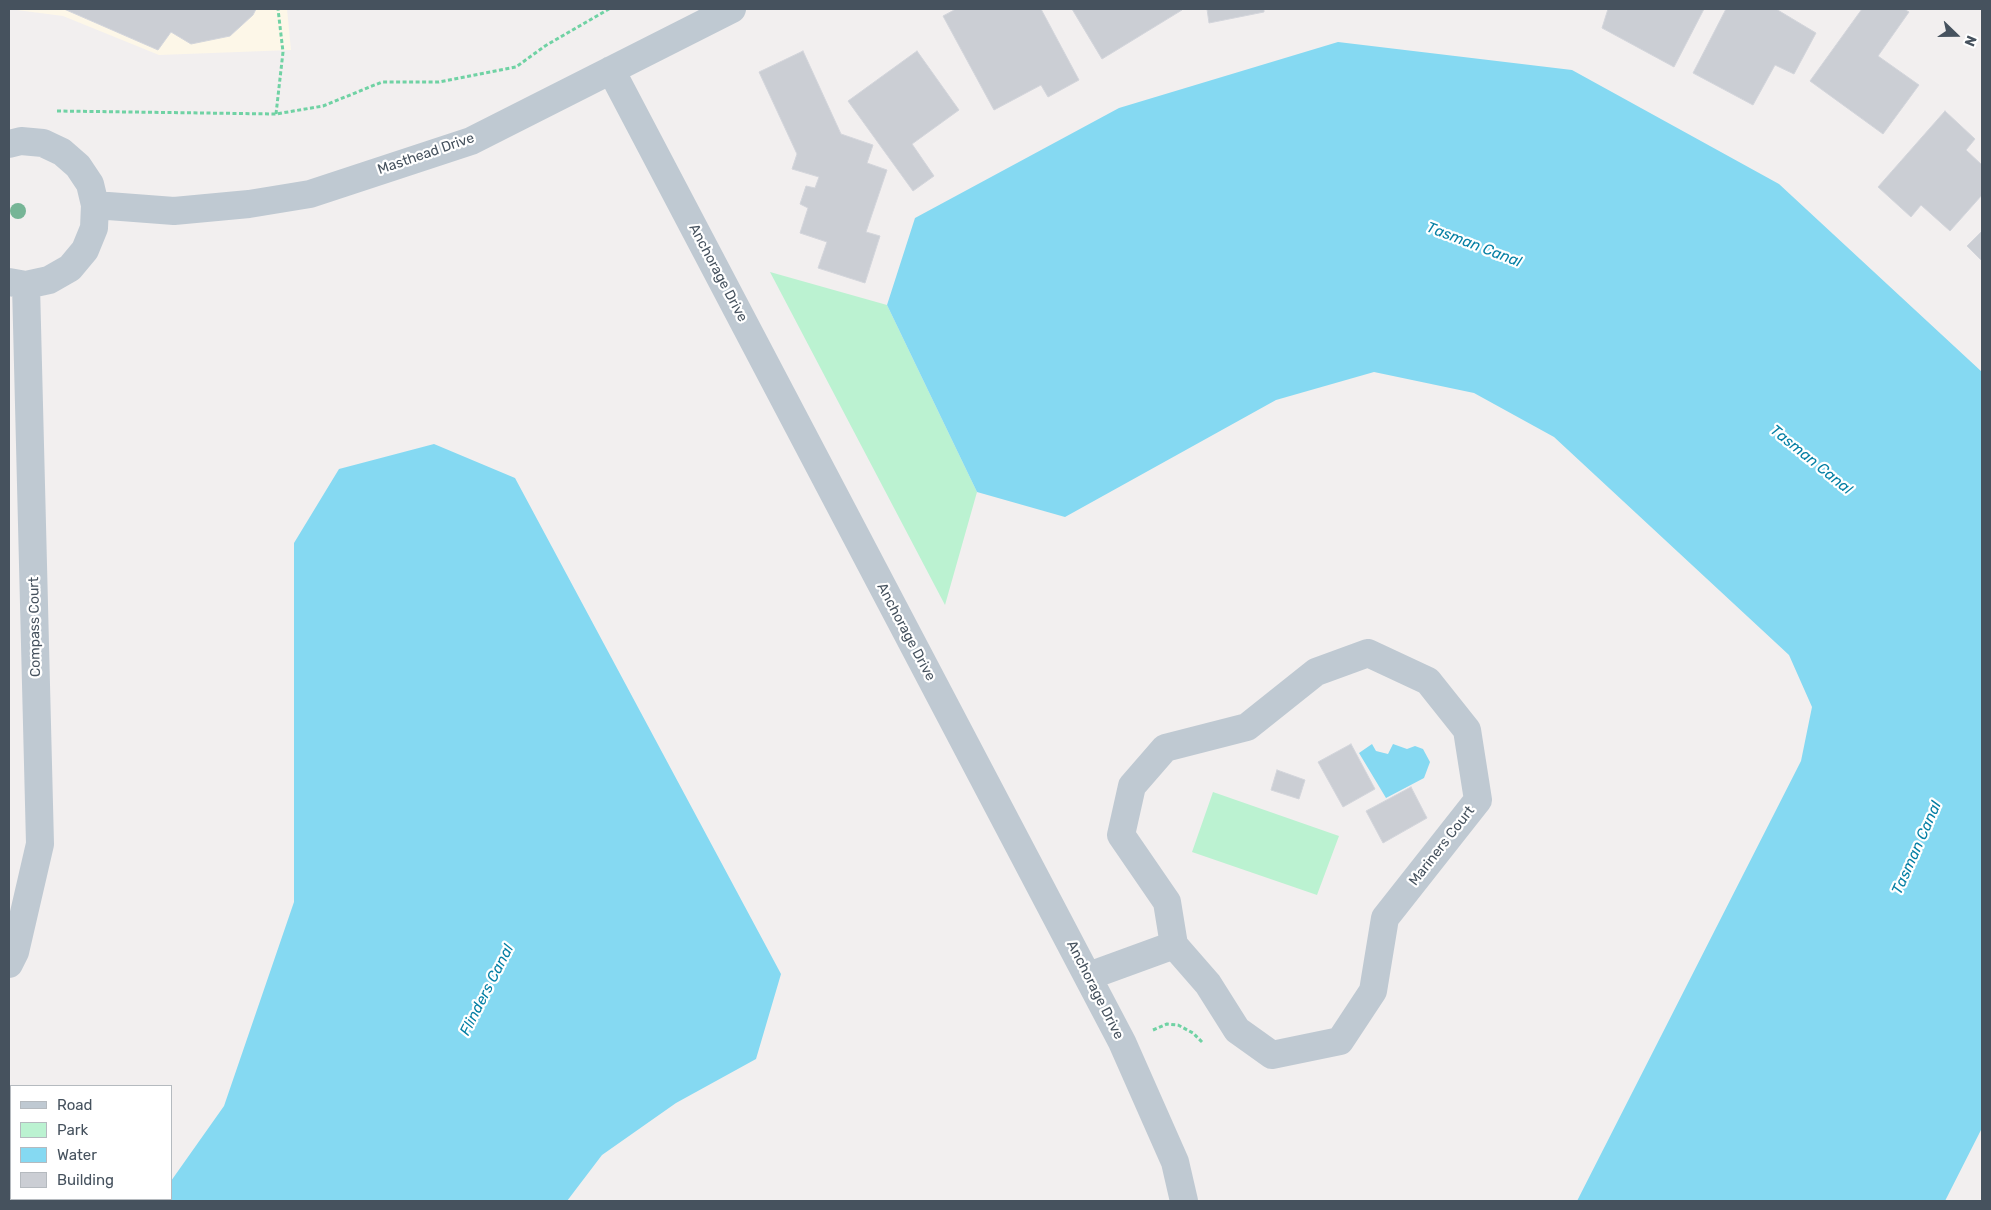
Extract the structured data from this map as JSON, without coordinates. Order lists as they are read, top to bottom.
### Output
{
  "streets": {
    "street": [
      "Masthead Drive",
      "Anchorage Drive",
      "Compass Court",
      "Mariners Court"
    ]
  },
  "crossings": [
    ["Masthead Drive", "Anchorage Drive"]
  ],
  "water": ["Tasman Canal", "Flinders Canal"],
  "legend": [
    "Road",
    "Park",
    "Water",
    "Building"
  ],
  "north": "right"
}
